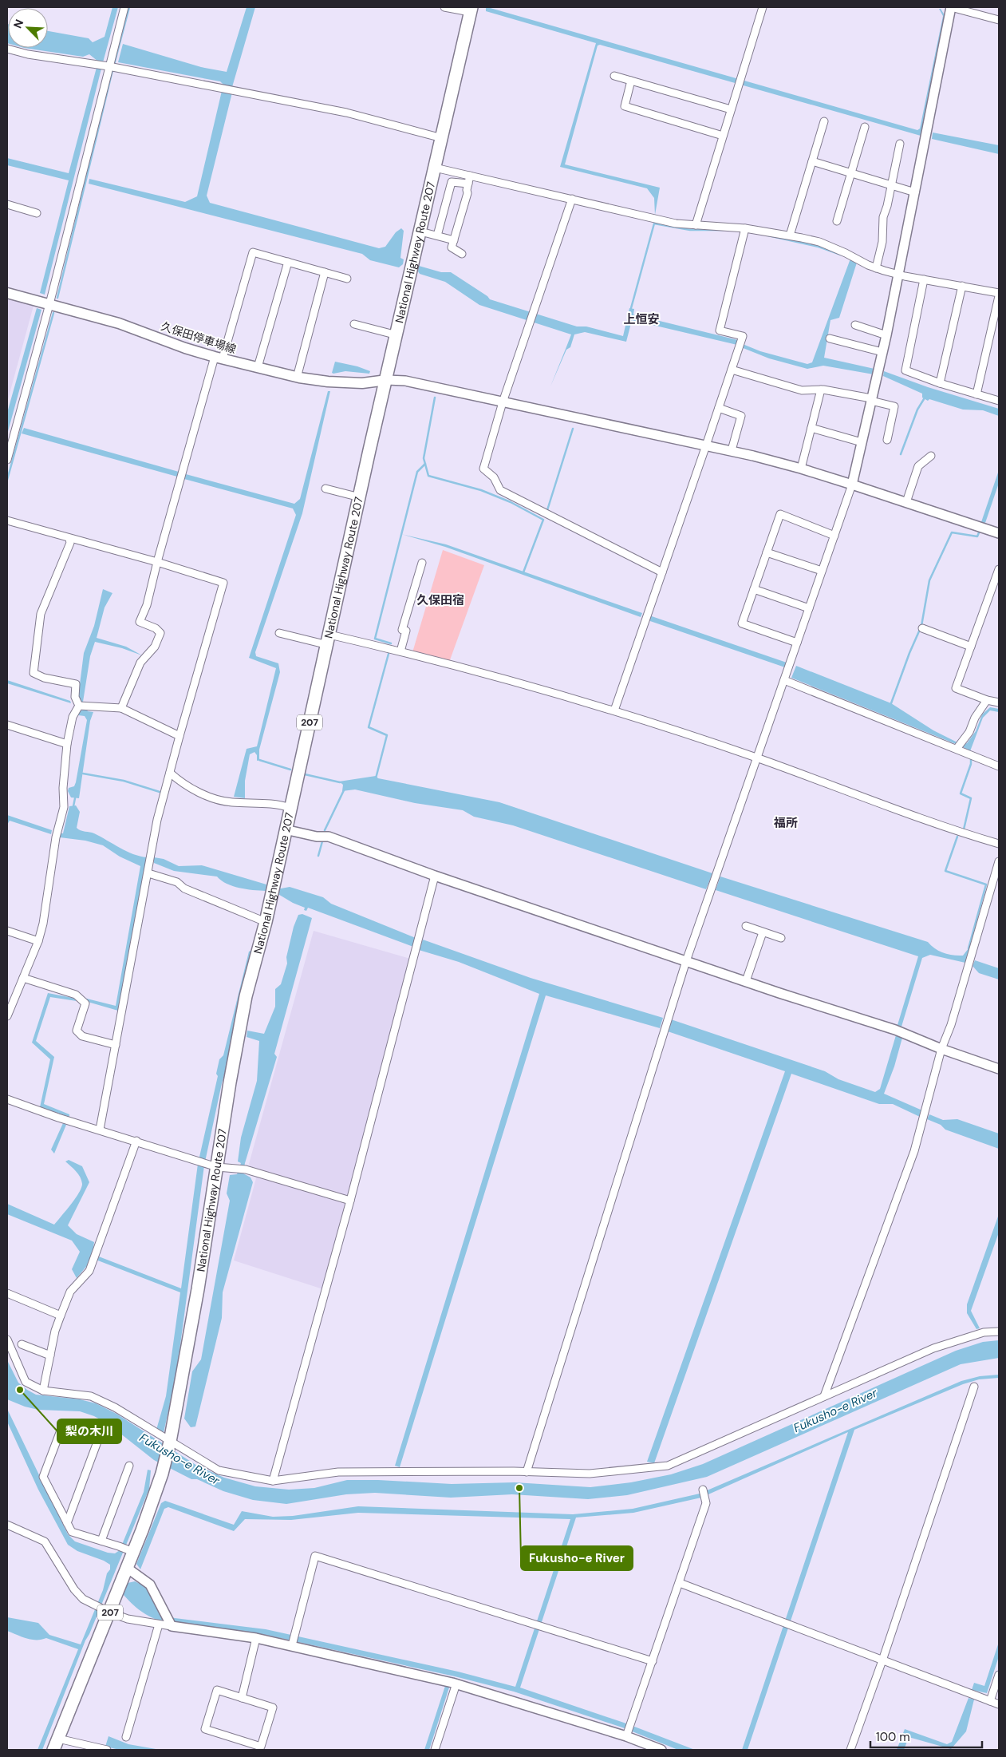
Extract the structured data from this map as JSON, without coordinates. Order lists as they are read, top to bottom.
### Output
{
  "streets": {
    "highway": ["National Highway Route 207", "207"],
    "main road": ["久保田停車場線"]
  },
  "crossings": [
    ["National Highway Route 207", "久保田停車場線"]
  ],
  "districts": ["上恒安", "久保田宿", "福所"],
  "water": ["Fukusho-e River"],
  "places": ["梨の木川", "Fukusho-e River"],
  "scale_bar": "100 m",
  "north": "top left"
}
